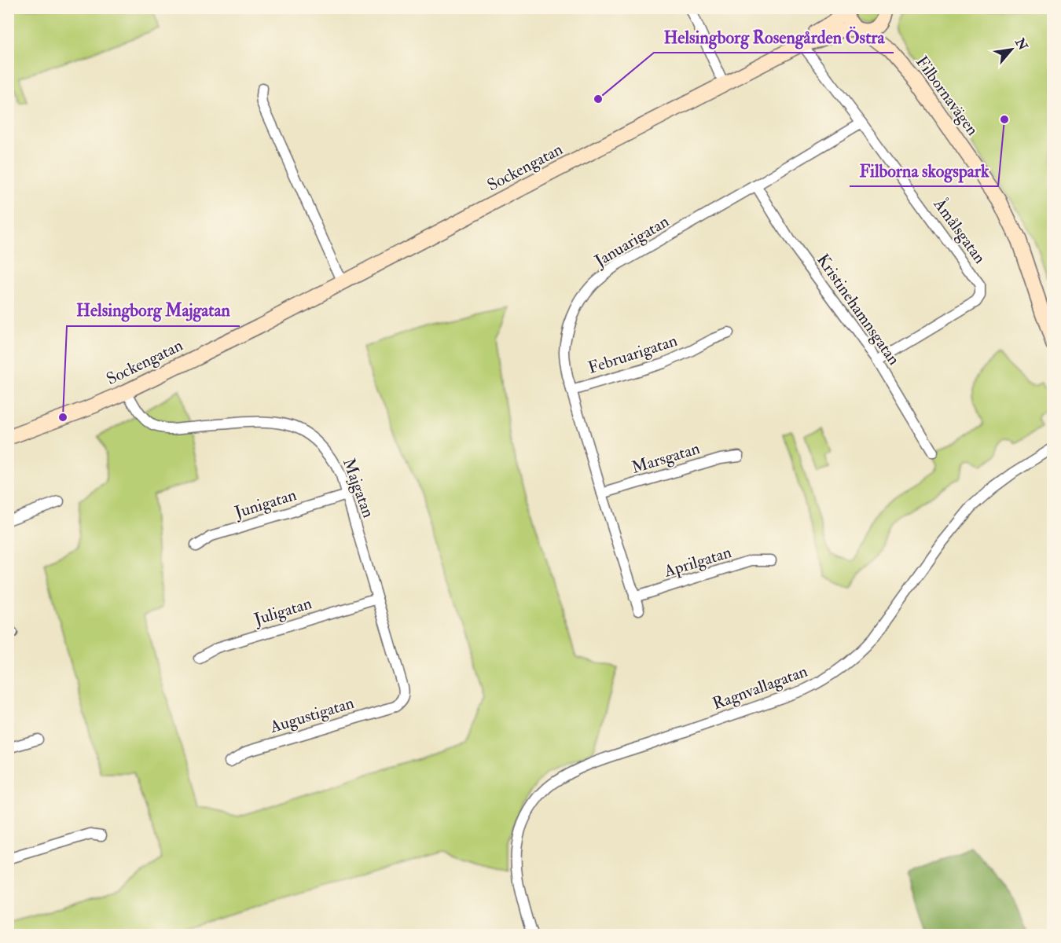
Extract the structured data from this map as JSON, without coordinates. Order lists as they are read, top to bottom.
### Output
{
  "streets": {
    "street": [
      "Filbornavägen",
      "Sockengatan",
      "Åmålsgatan",
      "Januarigatan",
      "Kristinehamnsgatan",
      "Februarigatan",
      "Marsgatan",
      "Majgatan",
      "Junigatan",
      "Aprilgatan",
      "Juligatan",
      "Ragnvallagatan",
      "Augustigatan"
    ]
  },
  "crossings": [
    ["Filbornavägen", "Sockengatan"],
    ["Sockengatan", "Åmålsgatan"],
    ["Sockengatan", "Majgatan"],
    ["Åmålsgatan", "Januarigatan"],
    ["Åmålsgatan", "Kristinehamnsgatan"],
    ["Januarigatan", "Kristinehamnsgatan"],
    ["Januarigatan", "Februarigatan"],
    ["Januarigatan", "Marsgatan"],
    ["Januarigatan", "Aprilgatan"],
    ["Majgatan", "Junigatan"],
    ["Majgatan", "Juligatan"],
    ["Majgatan", "Augustigatan"]
  ],
  "places": ["Helsingborg Rosengården Östra", "Filborna skogspark", "Helsingborg Majgatan"],
  "north": "top right"
}
